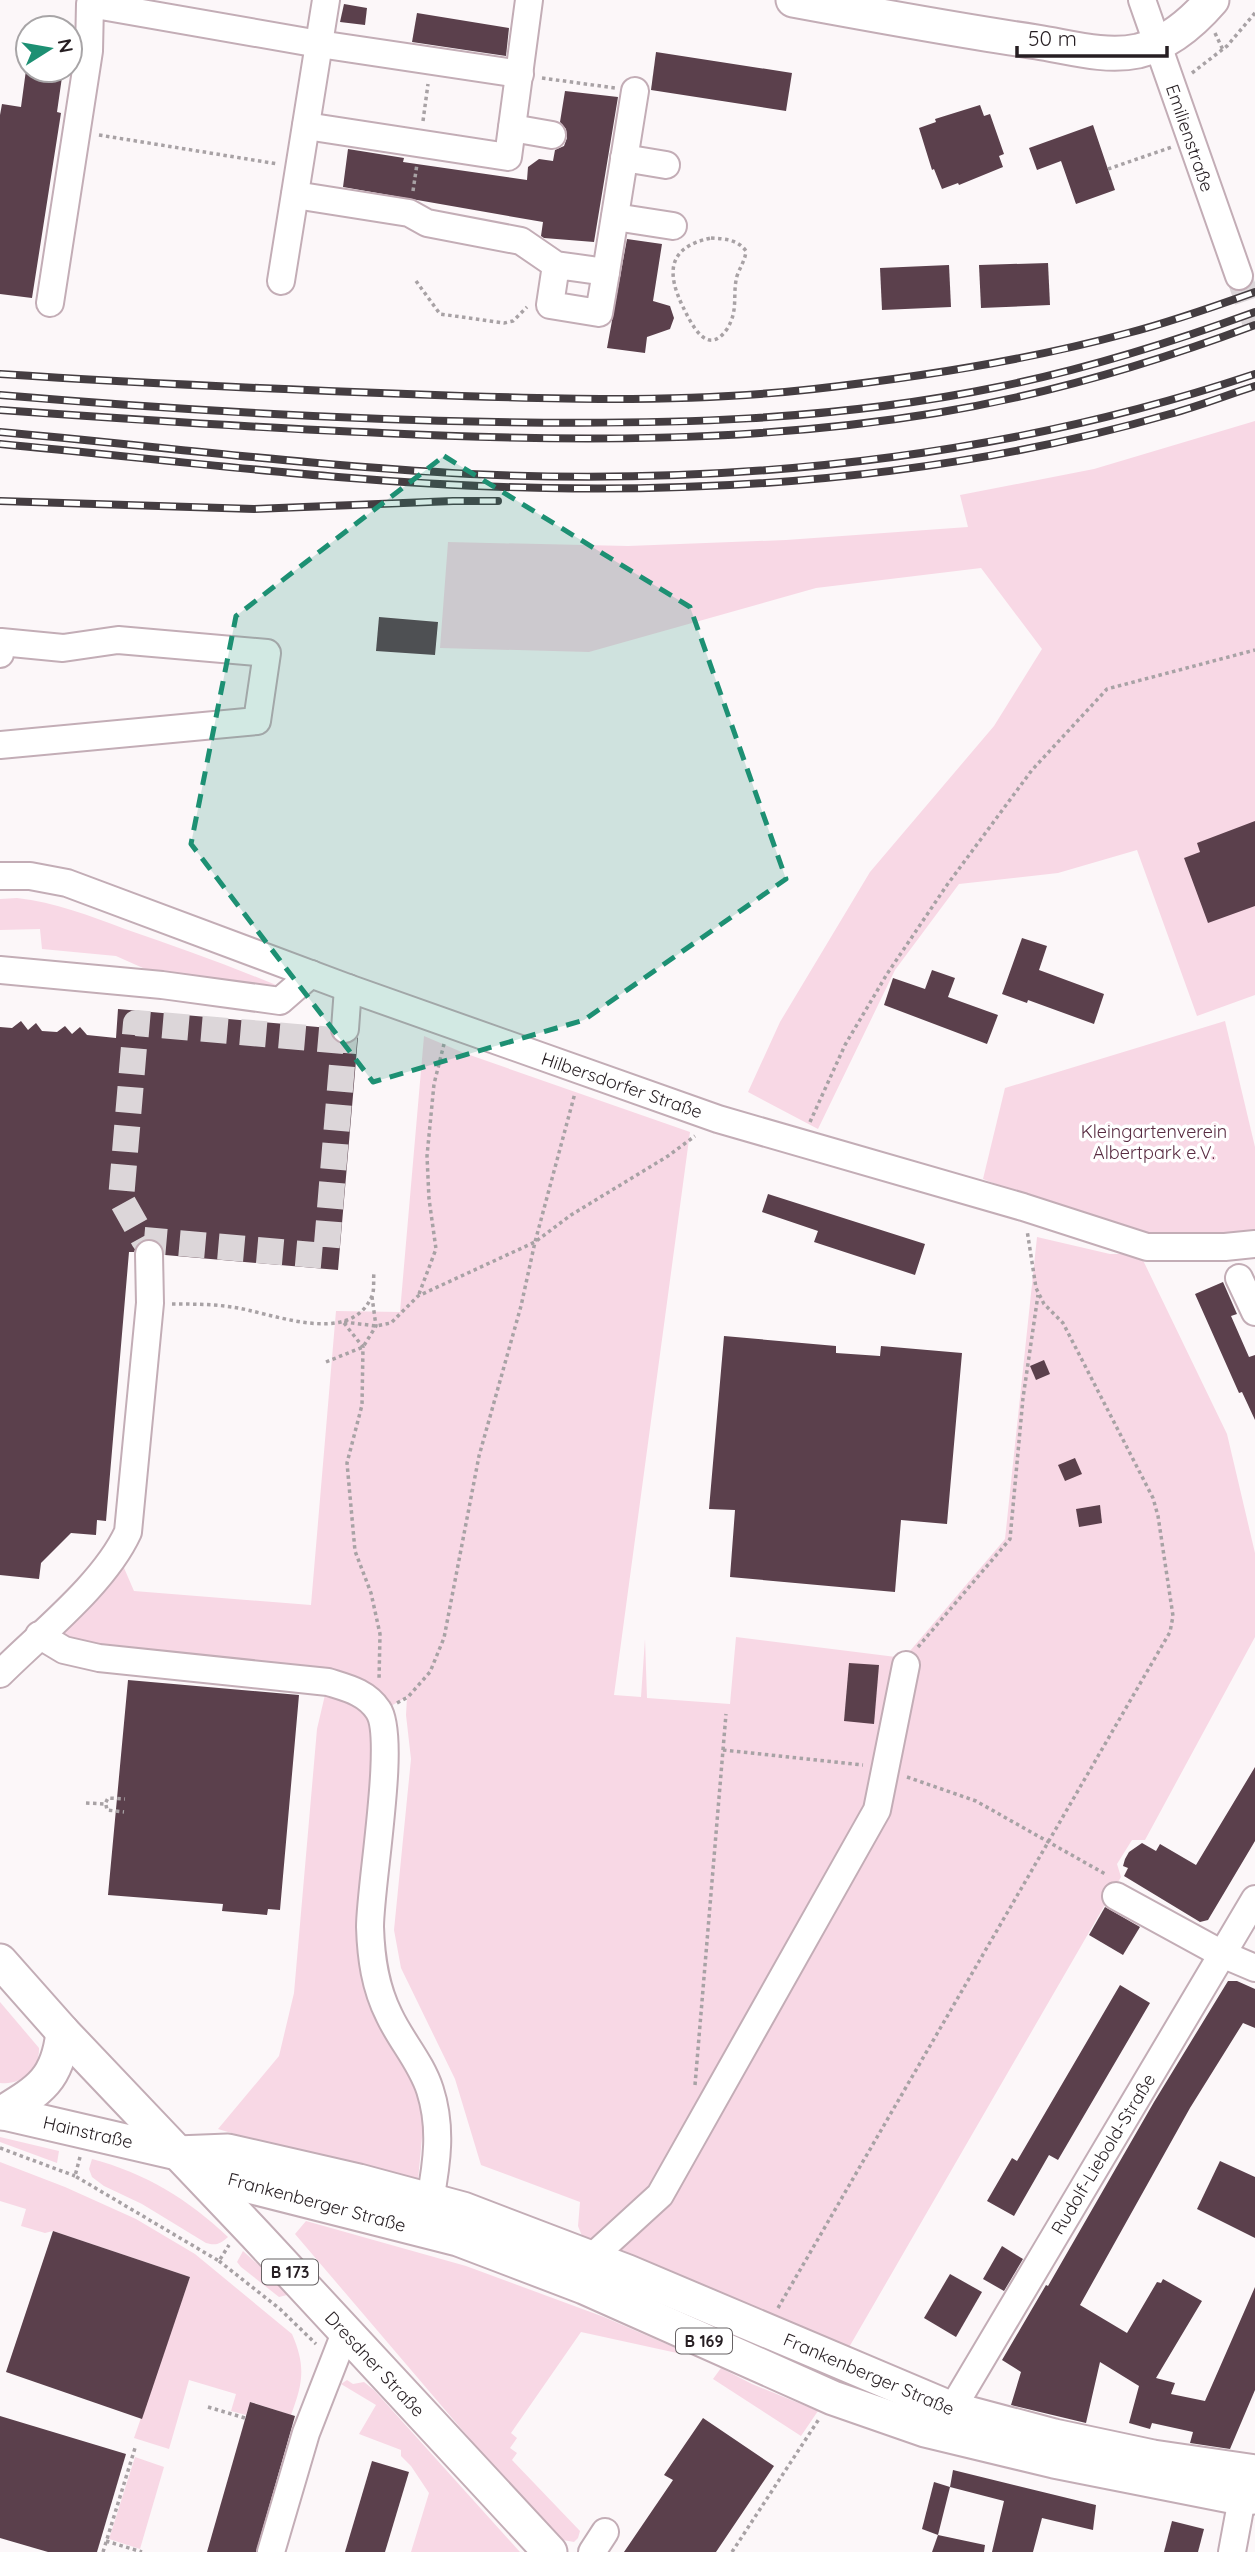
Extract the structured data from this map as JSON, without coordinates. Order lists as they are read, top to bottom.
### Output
{
  "streets": {
    "main road": [
      "Hainstraße",
      "Frankenberger Straße",
      "B 173",
      "B 169",
      "Dresdner Straße"
    ],
    "street": ["Emilienstraße", "Hilbersdorfer Straße", "Rudolf-Liebold-Straße"]
  },
  "crossings": [
    ["Hainstraße", "Frankenberger Straße"],
    ["Hainstraße", "Dresdner Straße"],
    ["Rudolf-Liebold-Straße", "Frankenberger Straße"],
    ["Frankenberger Straße", "Dresdner Straße"]
  ],
  "parks": ["Kleingartenverein Albertpark e.V."],
  "scale_bar": "50 m",
  "north": "right"
}
